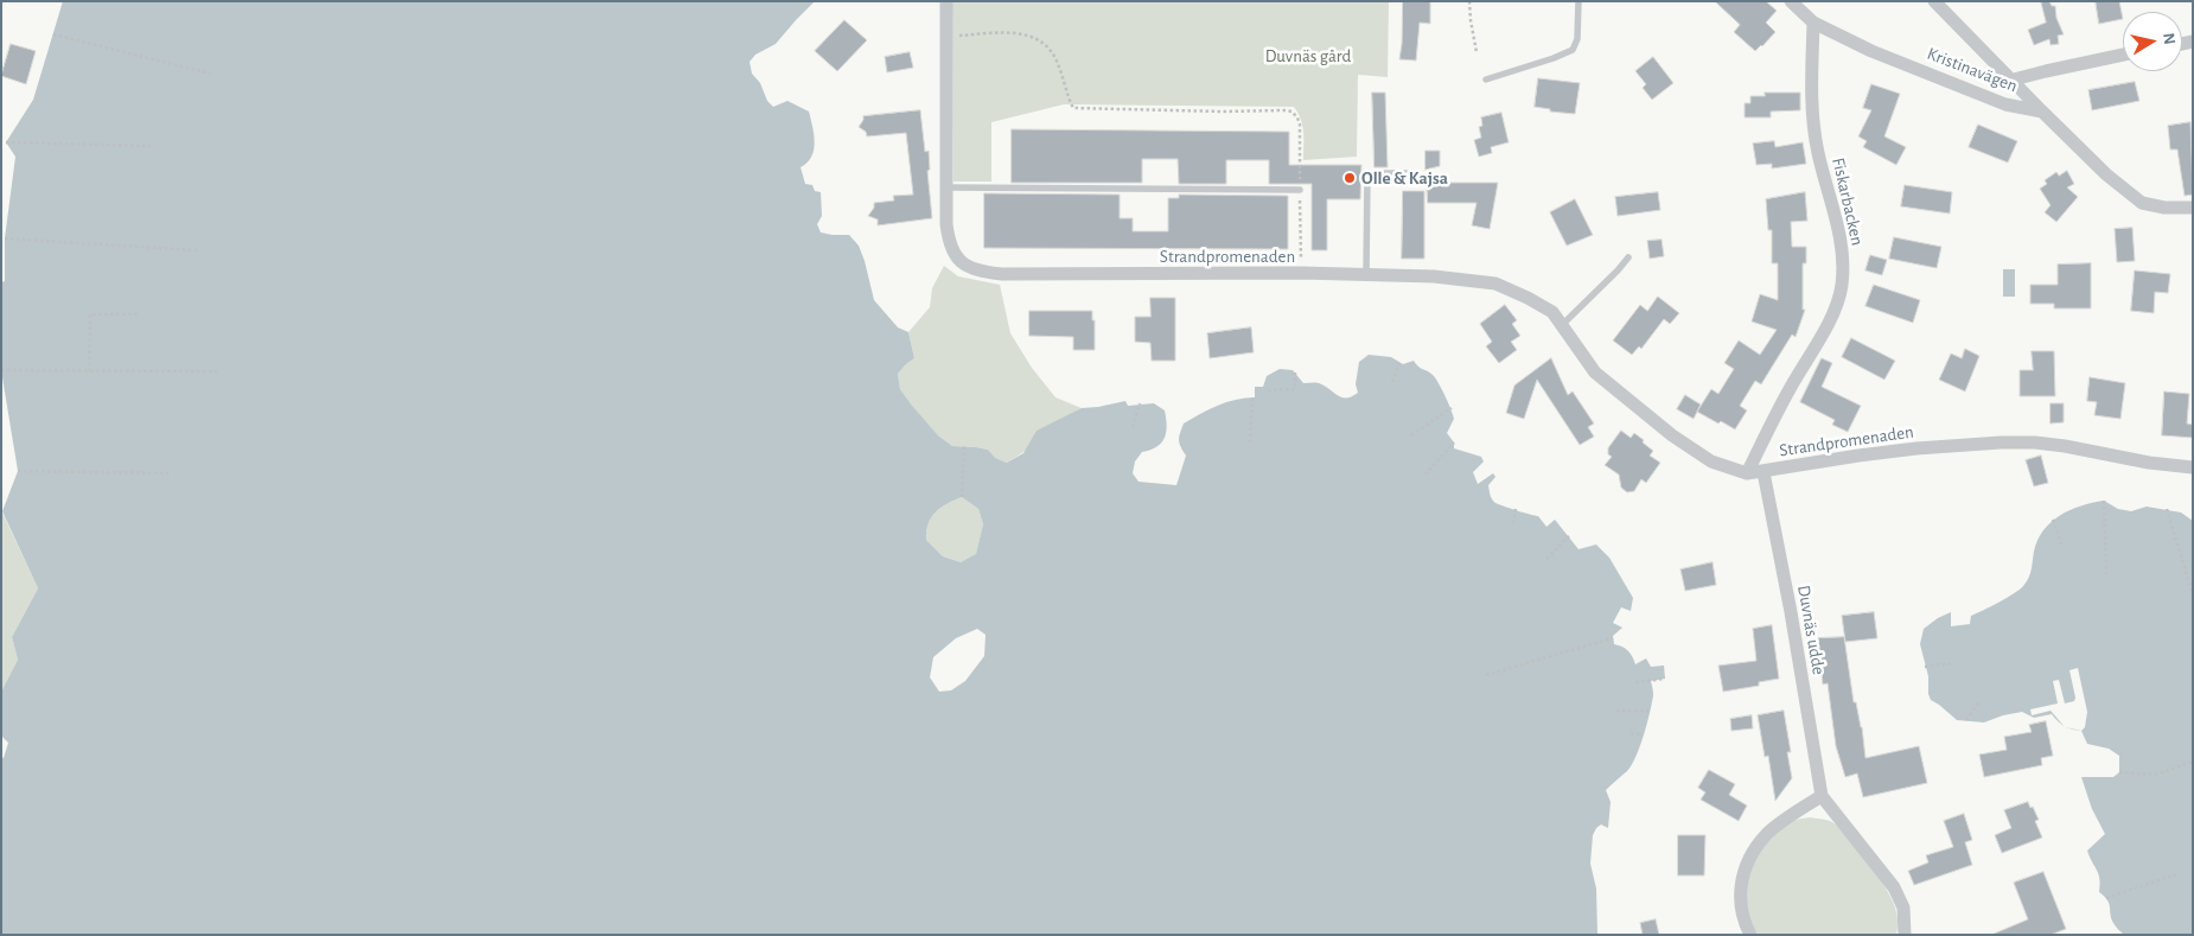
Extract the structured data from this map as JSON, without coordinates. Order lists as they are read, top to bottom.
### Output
{
  "streets": {
    "street": [
      "Kristinavägen",
      "Fiskarbacken",
      "Strandpromenaden",
      "Duvnäs udde"
    ]
  },
  "crossings": [
    ["Kristinavägen", "Fiskarbacken"],
    ["Fiskarbacken", "Strandpromenaden"],
    ["Strandpromenaden", "Duvnäs udde"]
  ],
  "parks": ["Duvnäs gård"],
  "places": ["Olle & Kajsa"],
  "north": "right"
}
